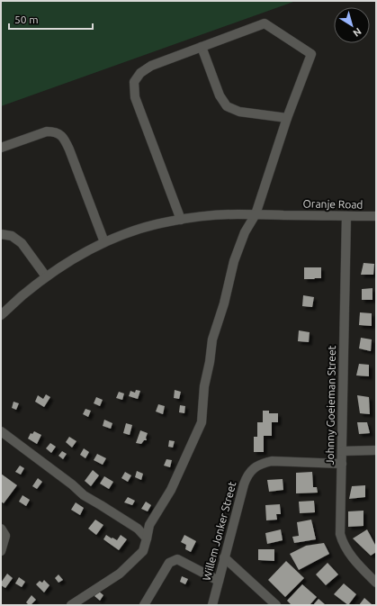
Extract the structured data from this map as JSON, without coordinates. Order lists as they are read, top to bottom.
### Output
{
  "streets": {
    "street": ["Oranje Road", "Johnny Goeieman Street", "Willem Jonker Street"]
  },
  "crossings": [
    ["Oranje Road", "Johnny Goeieman Street"],
    ["Johnny Goeieman Street", "Willem Jonker Street"]
  ],
  "scale_bar": "50 m",
  "north": "bottom right"
}
